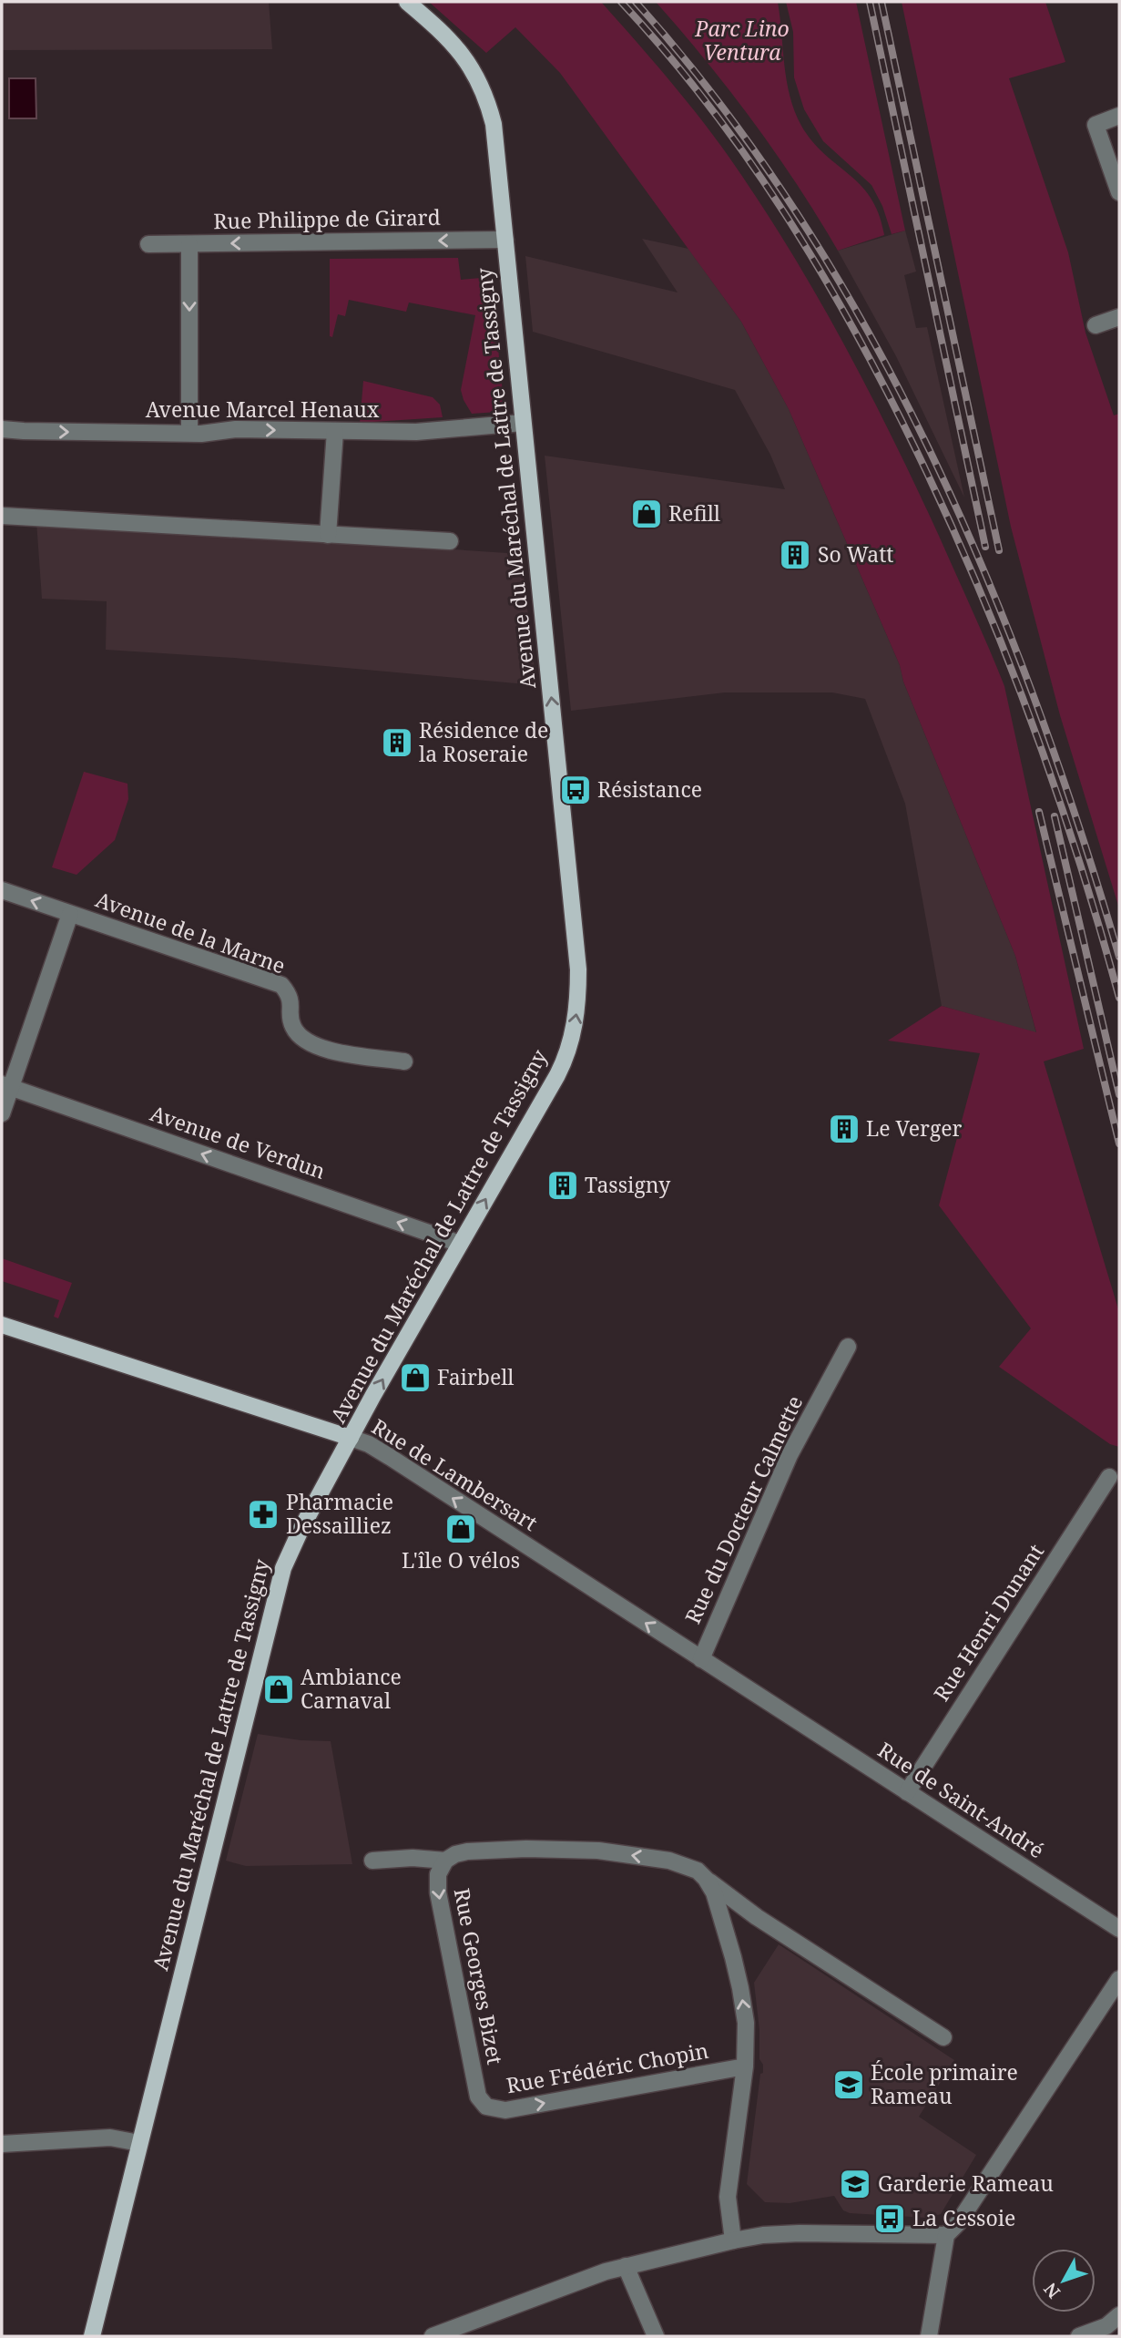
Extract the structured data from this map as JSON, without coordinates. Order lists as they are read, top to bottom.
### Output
{
  "streets": {
    "main road": ["Avenue du Maréchal de Lattre de Tassigny", "Rue de Lambersart"],
    "street": [
      "Rue Philippe de Girard",
      "Avenue Marcel Henaux",
      "Avenue de la Marne",
      "Avenue de Verdun",
      "Rue du Docteur Calmette",
      "Rue Henri Dunant",
      "Rue de Saint-André",
      "Rue Georges Bizet",
      "Rue Frédéric Chopin"
    ]
  },
  "crossings": [
    ["Rue Philippe de Girard", "Avenue du Maréchal de Lattre de Tassigny"],
    ["Avenue Marcel Henaux", "Avenue du Maréchal de Lattre de Tassigny"],
    ["Avenue du Maréchal de Lattre de Tassigny", "Avenue de Verdun"],
    ["Avenue du Maréchal de Lattre de Tassigny", "Rue de Lambersart"],
    ["Rue de Lambersart", "Rue du Docteur Calmette"],
    ["Rue de Lambersart", "Rue de Saint-André"],
    ["Rue Henri Dunant", "Rue de Saint-André"],
    ["Rue Georges Bizet", "Rue Frédéric Chopin"]
  ],
  "one_way": [
    "Rue Philippe de Girard",
    "Avenue du Maréchal de Lattre de Tassigny",
    "Avenue de Verdun",
    "Rue de Lambersart",
    "Rue Frédéric Chopin"
  ],
  "parks": ["Parc Lino Ventura"],
  "places": {
    "shop": [
      "Refill",
      "Fairbell",
      "L'île O vélos",
      "Ambiance Carnaval"
    ],
    "building": [
      "So Watt",
      "Résidence de la Roseraie",
      "Le Verger",
      "Tassigny"
    ],
    "bus stop": ["Résistance", "La Cessoie"],
    "pharmacy": ["Pharmacie Dessailliez"],
    "school or university": ["École primaire Rameau", "Garderie Rameau"]
  },
  "north": "bottom left"
}
